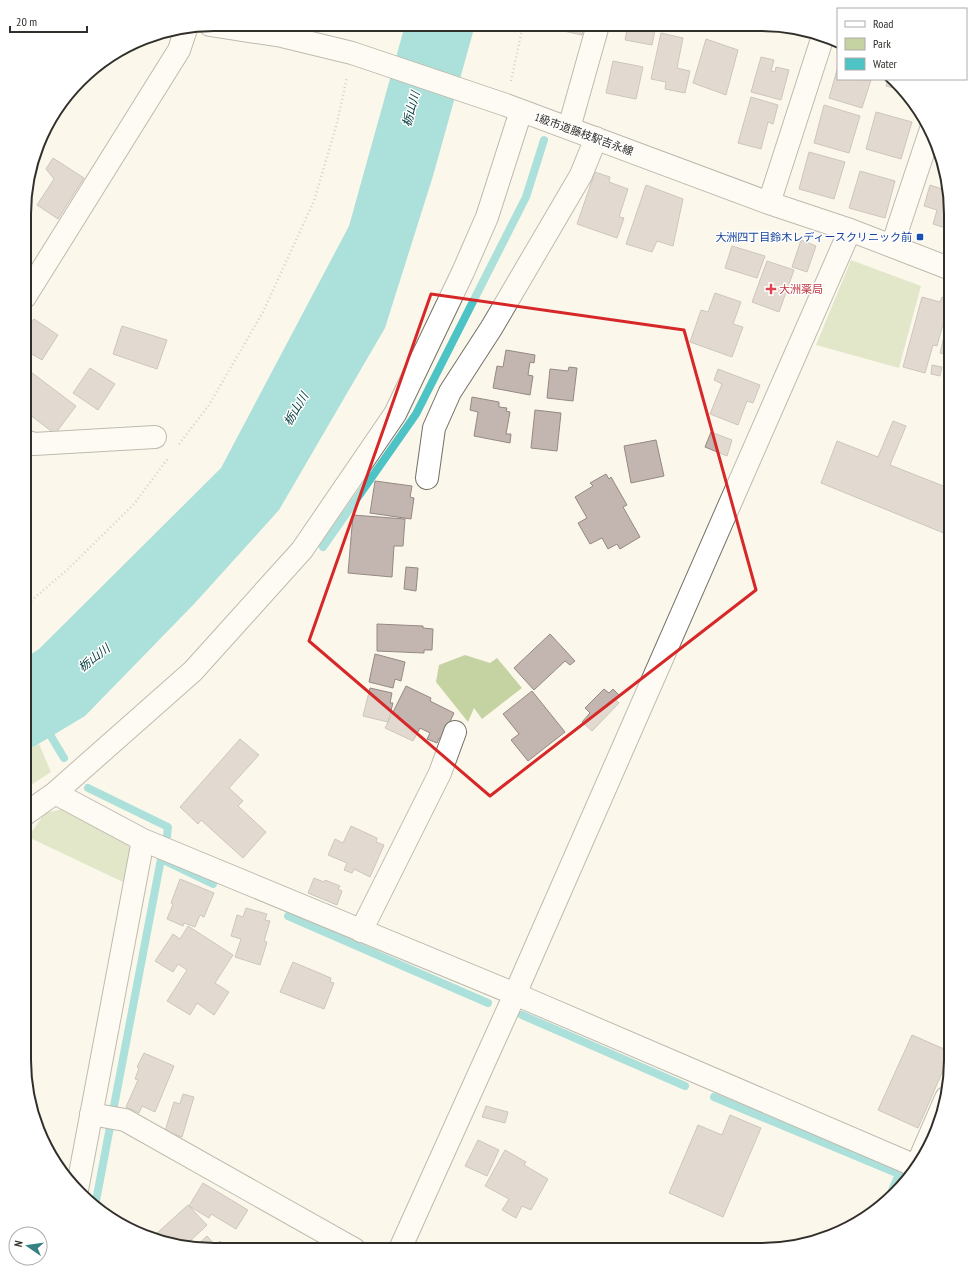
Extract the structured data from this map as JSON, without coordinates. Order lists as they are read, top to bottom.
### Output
{
  "streets": {
    "street": ["1級市道藤枝駅吉永線"]
  },
  "water": ["栃山川"],
  "places": {
    "transit": ["大洲四丁目鈴木レディースクリニック前"],
    "health": ["大洲薬局"]
  },
  "legend": ["Road", "Park", "Water"],
  "scale_bar": "20 m",
  "north": "left"
}
